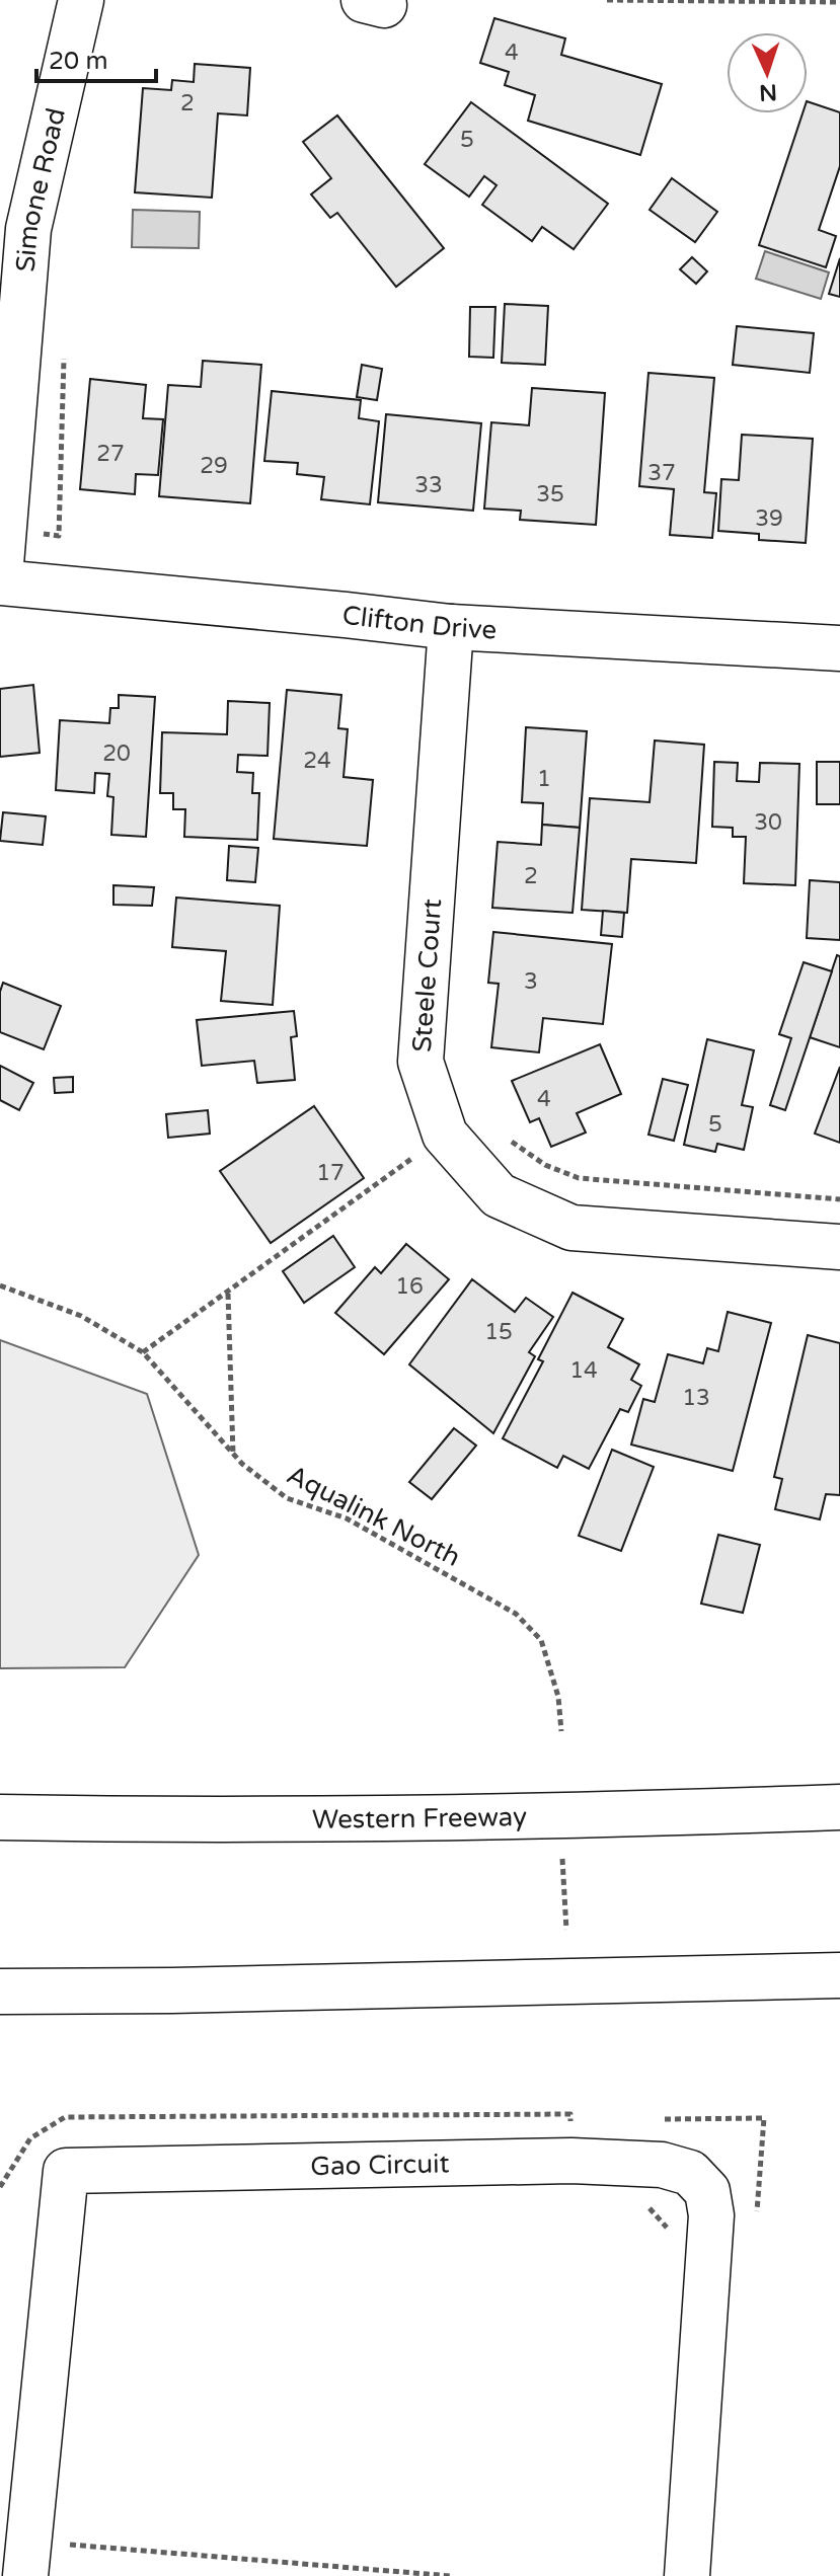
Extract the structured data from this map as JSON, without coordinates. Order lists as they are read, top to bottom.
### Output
{
  "streets": {
    "main road": [
      "Simone Road",
      "Clifton Drive",
      "Steele Court",
      "Western Freeway",
      "Gao Circuit"
    ],
    "path": ["Aqualink North"]
  },
  "crossings": [
    ["Simone Road", "Clifton Drive"],
    ["Clifton Drive", "Steele Court"]
  ],
  "house_numbers": [
    "4",
    "2",
    "5",
    "27",
    "29",
    "37",
    "33",
    "35",
    "39",
    "20",
    "24",
    "1",
    "30",
    "2",
    "3",
    "4",
    "5",
    "17",
    "16",
    "15",
    "14",
    "13"
  ],
  "scale_bar": "20 m",
  "north": "bottom"
}
